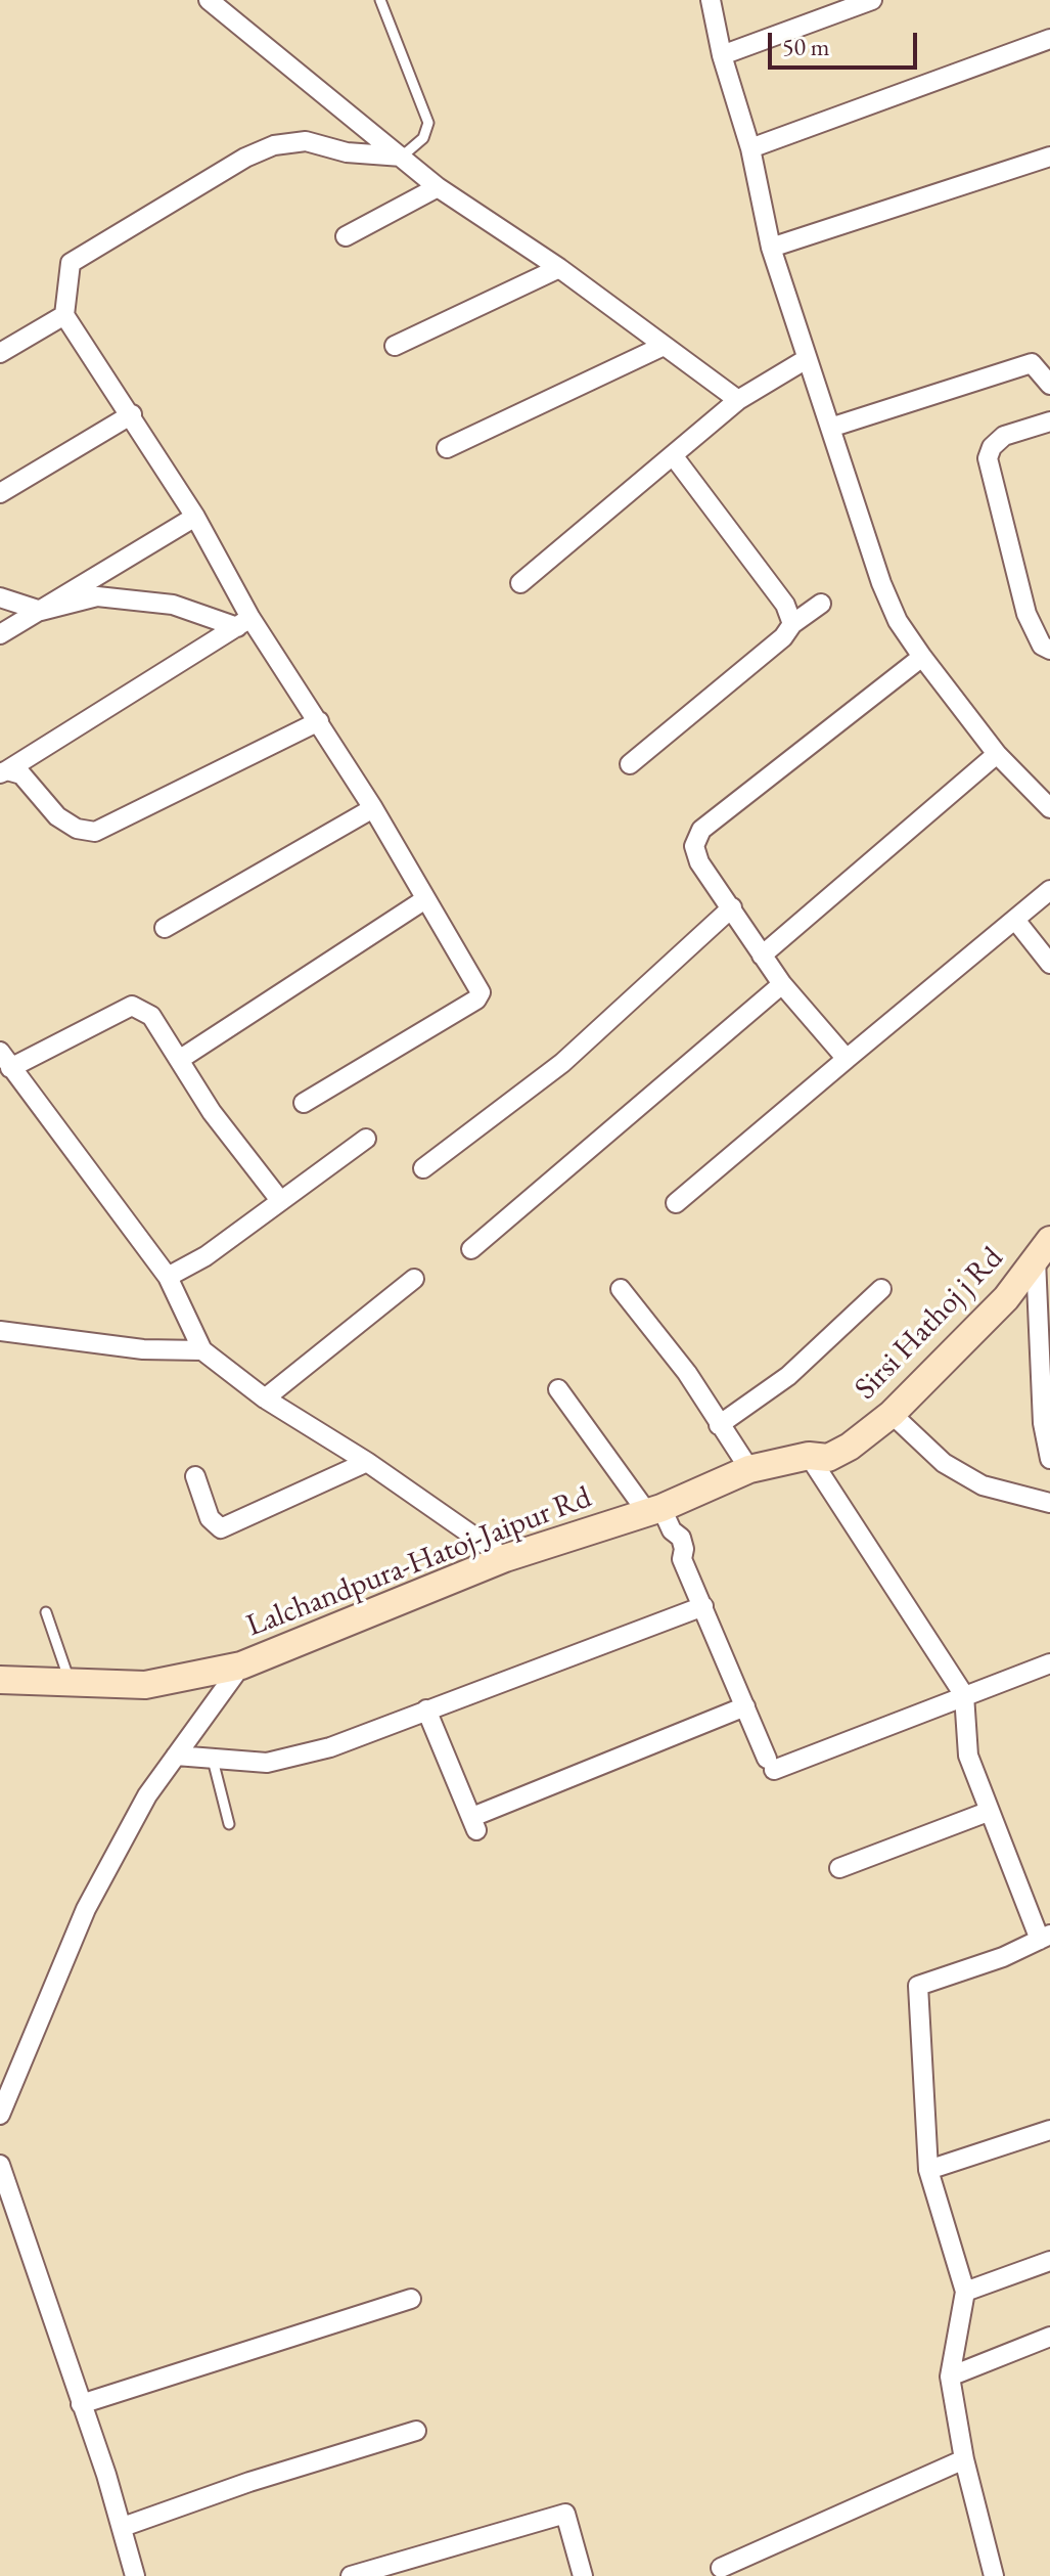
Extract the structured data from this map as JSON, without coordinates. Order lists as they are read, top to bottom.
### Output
{
  "streets": {
    "street": ["Sirsi Hathoj j Rd", "Lalchandpura-Hatoj-Jaipur Rd"]
  },
  "crossings": [
    ["Sirsi Hathoj j Rd", "Lalchandpura-Hatoj-Jaipur Rd"]
  ],
  "scale_bar": "50 m"
}
